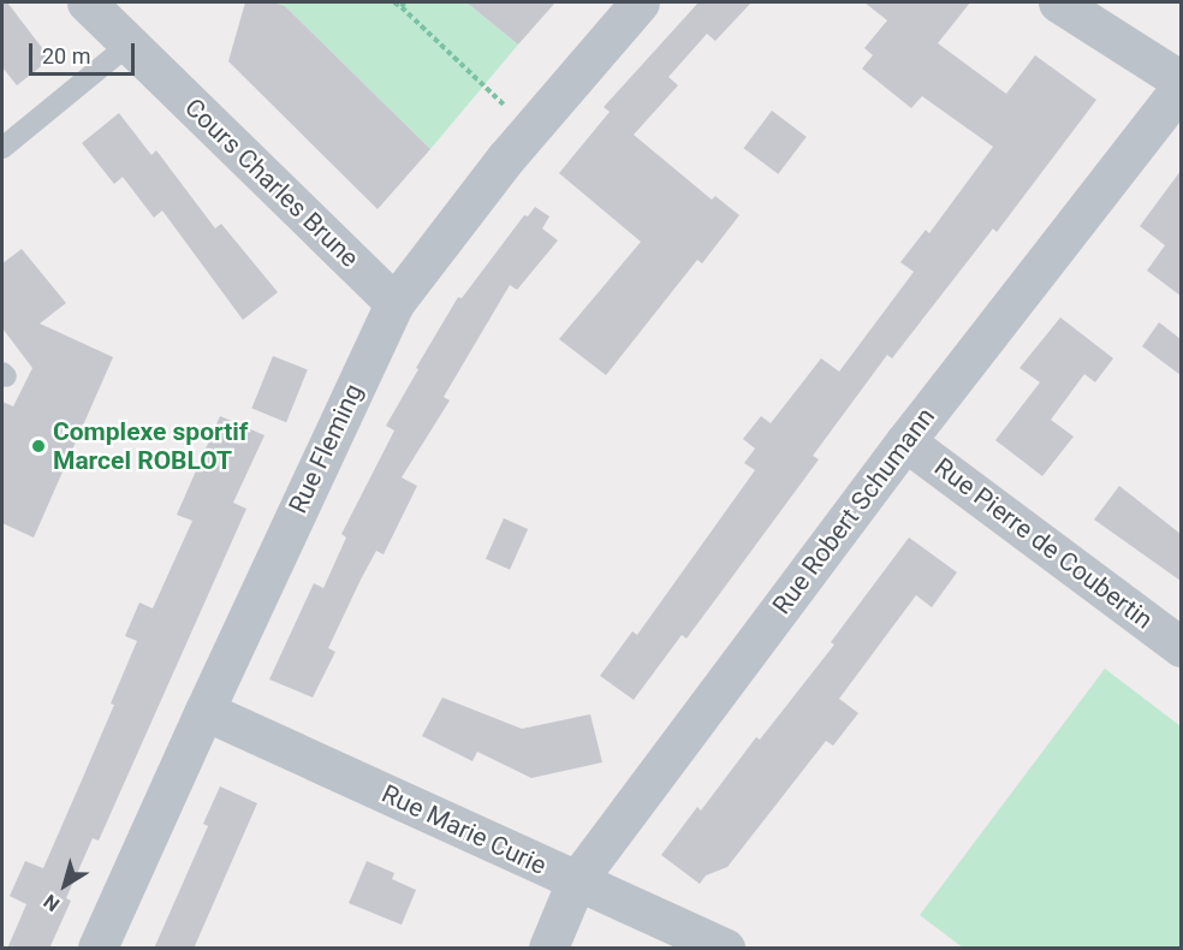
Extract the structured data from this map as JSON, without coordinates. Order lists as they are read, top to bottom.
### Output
{
  "streets": {
    "street": [
      "Cours Charles Brune",
      "Rue Fleming",
      "Rue Robert Schumann",
      "Rue Pierre de Coubertin",
      "Rue Marie Curie"
    ]
  },
  "crossings": [
    ["Cours Charles Brune", "Rue Fleming"],
    ["Rue Fleming", "Rue Marie Curie"],
    ["Rue Robert Schumann", "Rue Pierre de Coubertin"],
    ["Rue Robert Schumann", "Rue Marie Curie"]
  ],
  "places": ["Complexe sportif Marcel ROBLOT"],
  "scale_bar": "20 m",
  "north": "bottom left"
}
